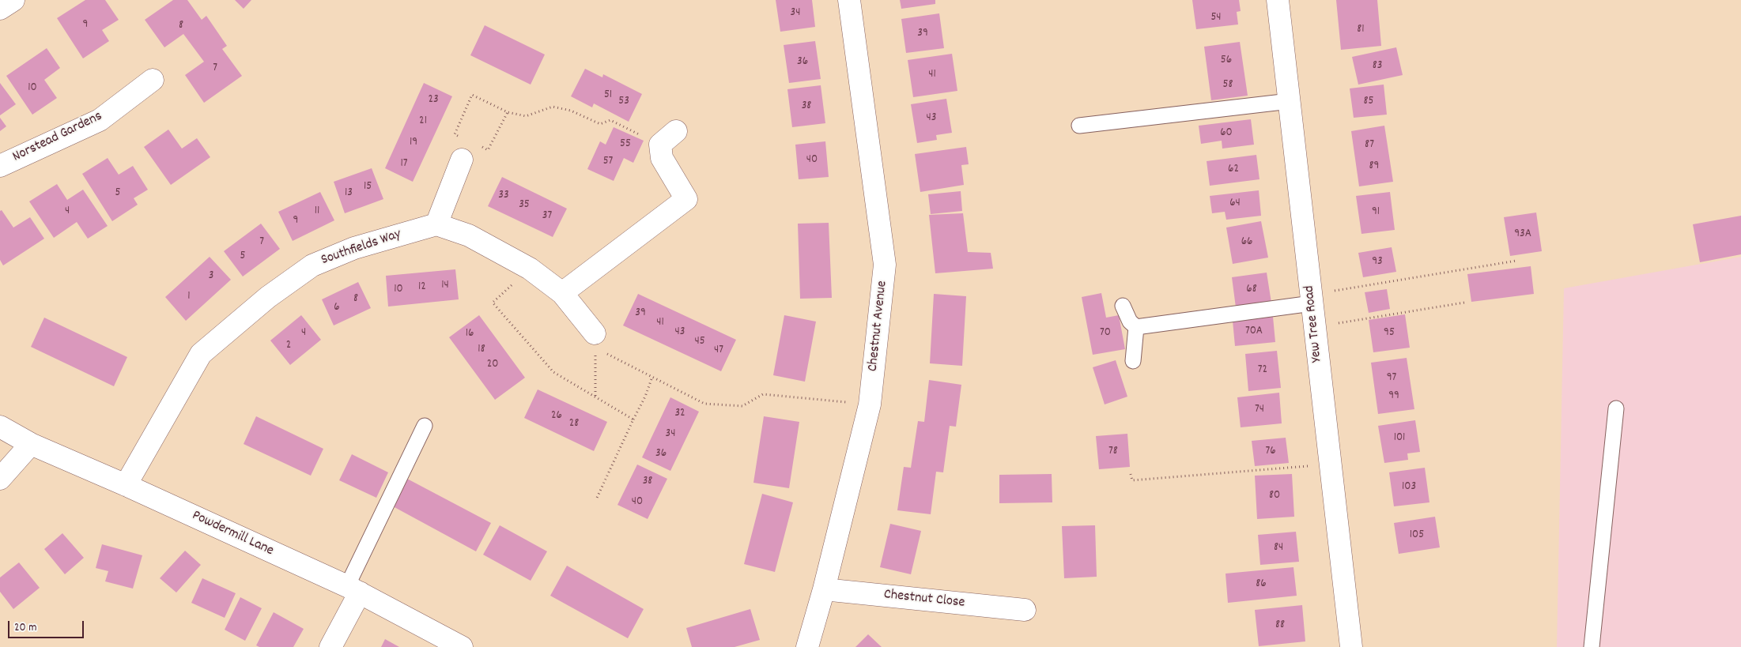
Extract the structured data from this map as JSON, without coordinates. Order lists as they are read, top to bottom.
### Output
{
  "streets": {
    "street": [
      "Norstead Gardens",
      "Southfields Way",
      "Yew Tree Road",
      "Chestnut Avenue",
      "Powdermill Lane",
      "Chestnut Close"
    ]
  },
  "crossings": [
    ["Southfields Way", "Powdermill Lane"],
    ["Chestnut Avenue", "Chestnut Close"]
  ],
  "house_numbers": [
    "34",
    "54",
    "9",
    "8",
    "81",
    "39",
    "56",
    "36",
    "83",
    "7",
    "41",
    "58",
    "10",
    "51",
    "23",
    "53",
    "85",
    "38",
    "43",
    "21",
    "60",
    "19",
    "55",
    "87",
    "40",
    "57",
    "17",
    "89",
    "62",
    "15",
    "5",
    "13",
    "33",
    "64",
    "35",
    "4",
    "11",
    "91",
    "37",
    "9",
    "93A",
    "7",
    "66",
    "5",
    "93",
    "3",
    "14",
    "12",
    "10",
    "68",
    "1",
    "8",
    "6",
    "39",
    "41",
    "70A",
    "43",
    "4",
    "70",
    "95",
    "16",
    "45",
    "2",
    "18",
    "47",
    "20",
    "72",
    "97",
    "99",
    "74",
    "32",
    "26",
    "28",
    "34",
    "101",
    "78",
    "76",
    "36",
    "38",
    "103",
    "80",
    "40",
    "105",
    "84",
    "86",
    "88"
  ],
  "scale_bar": "20 m"
}
